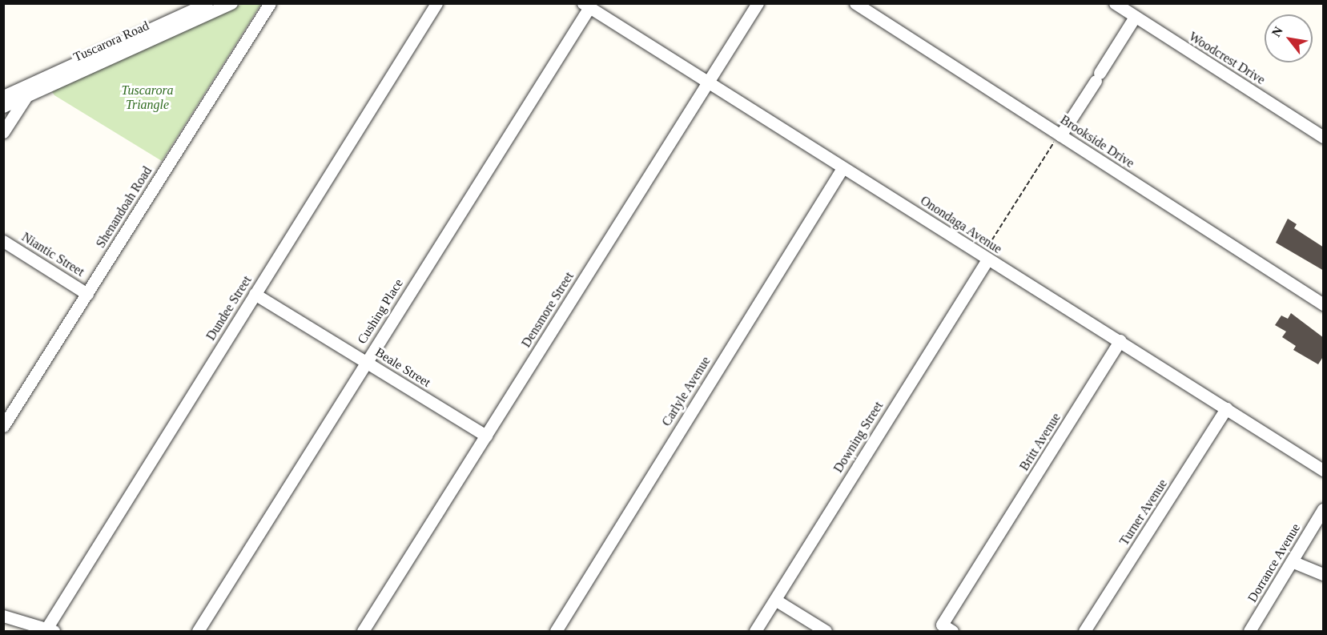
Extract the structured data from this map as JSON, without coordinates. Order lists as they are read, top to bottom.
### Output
{
  "streets": {
    "street": [
      "Tuscarora Road",
      "Woodcrest Drive",
      "Brookside Drive",
      "Shenandoah Road",
      "Onondaga Avenue",
      "Niantic Street",
      "Dundee Street",
      "Densmore Street",
      "Cushing Place",
      "Beale Street",
      "Carlyle Avenue",
      "Downing Street",
      "Britt Avenue",
      "Turner Avenue",
      "Dorrance Avenue"
    ]
  },
  "crossings": [
    ["Shenandoah Road", "Niantic Street"],
    ["Onondaga Avenue", "Densmore Street"],
    ["Onondaga Avenue", "Cushing Place"],
    ["Onondaga Avenue", "Carlyle Avenue"],
    ["Onondaga Avenue", "Downing Street"],
    ["Onondaga Avenue", "Britt Avenue"],
    ["Onondaga Avenue", "Turner Avenue"],
    ["Dundee Street", "Beale Street"],
    ["Densmore Street", "Beale Street"],
    ["Cushing Place", "Beale Street"]
  ],
  "parks": ["Tuscarora Triangle"],
  "north": "top left"
}
